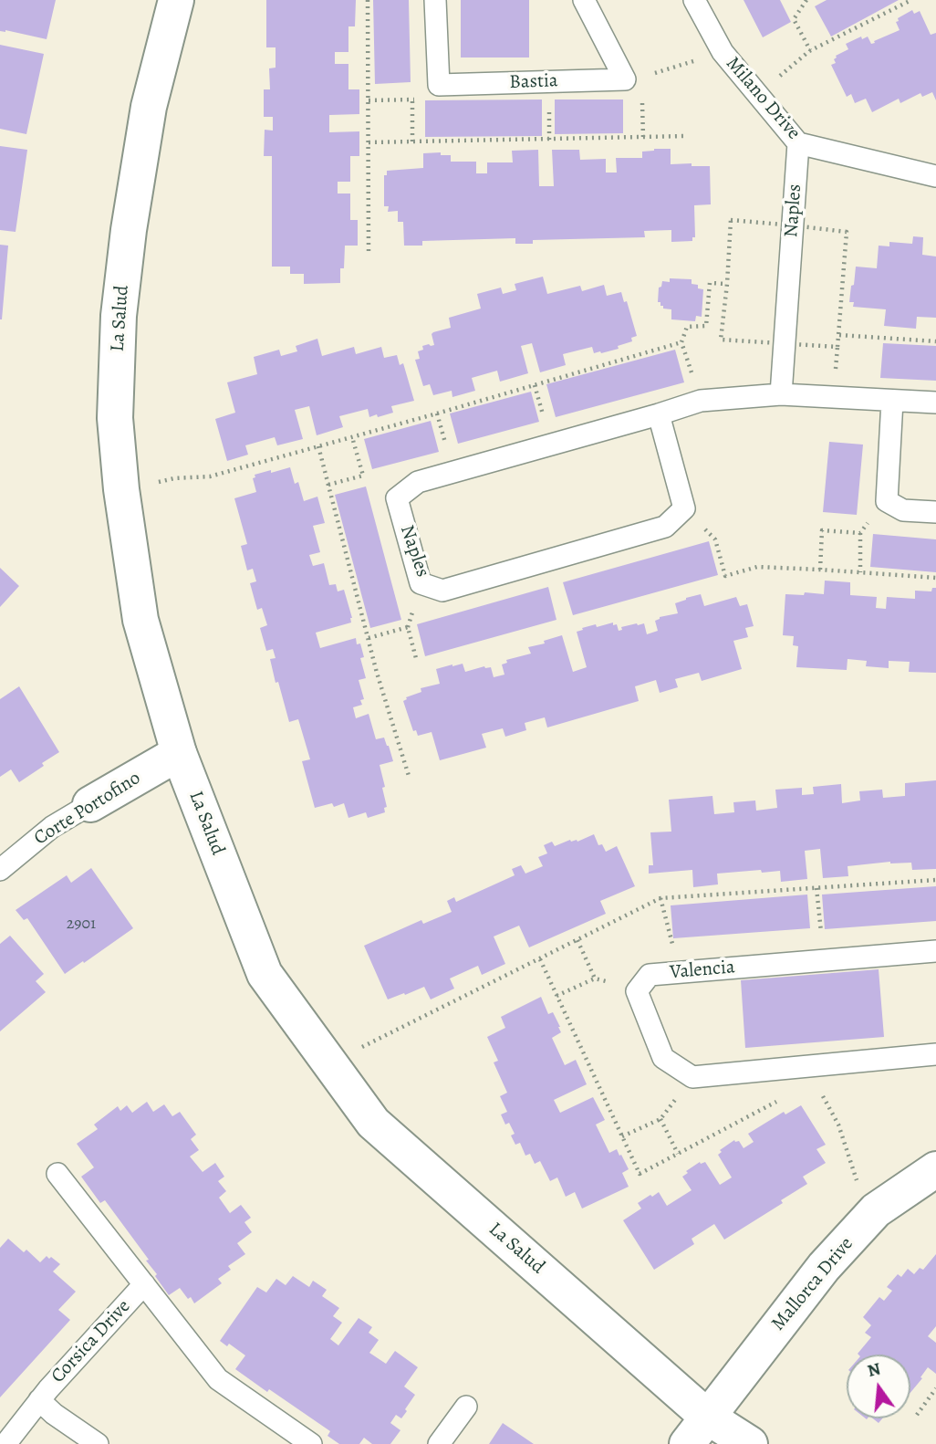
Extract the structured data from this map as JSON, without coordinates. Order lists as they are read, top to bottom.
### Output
{
  "streets": {
    "street": ["La Salud", "Corte Portofino", "Mallorca Drive"],
    "lane": [
      "Bastia",
      "Milano Drive",
      "Naples",
      "Valencia",
      "Corsica Drive"
    ]
  },
  "crossings": [
    ["Milano Drive", "Naples"],
    ["La Salud", "Corte Portofino"],
    ["La Salud", "Mallorca Drive"]
  ],
  "house_numbers": ["2901"],
  "north": "top"
}
